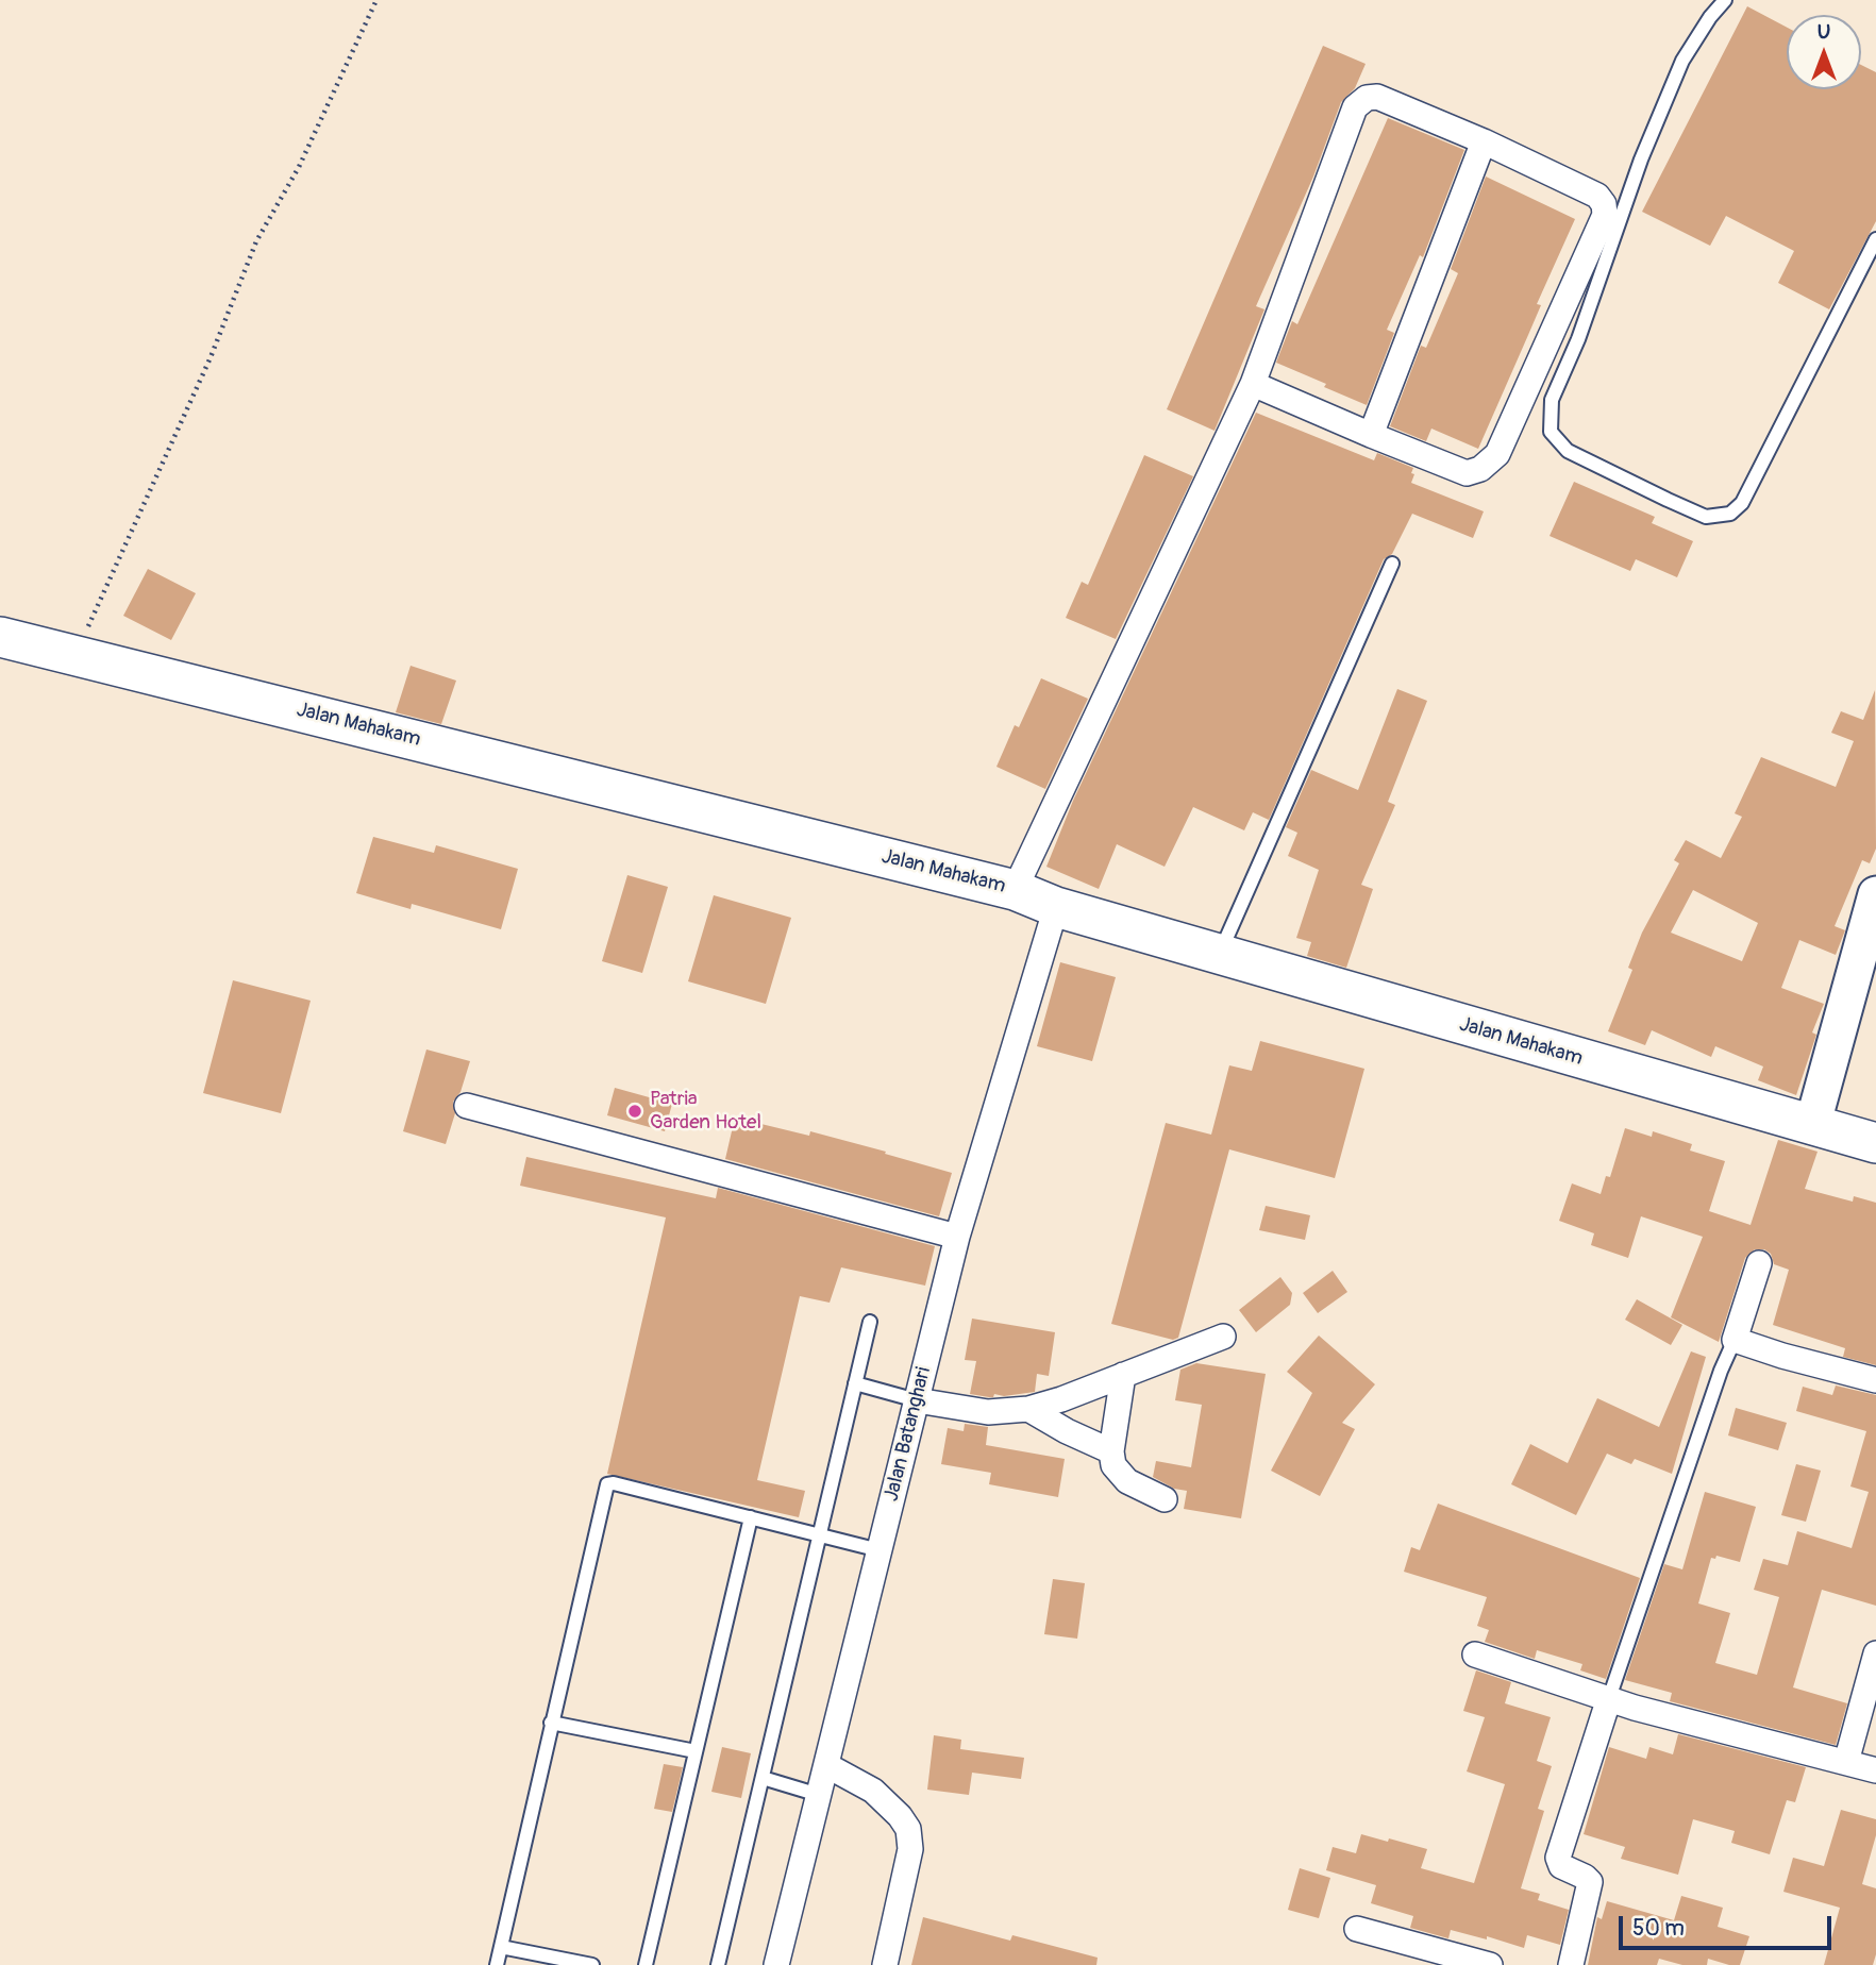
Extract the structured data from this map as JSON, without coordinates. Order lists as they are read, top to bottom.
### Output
{
  "streets": {
    "main road": ["Jalan Mahakam"],
    "street": ["Jalan Batanghari"]
  },
  "crossings": [
    ["Jalan Mahakam", "Jalan Batanghari"]
  ],
  "places": ["Patria Garden Hotel"],
  "scale_bar": "50 m",
  "north": "top"
}
